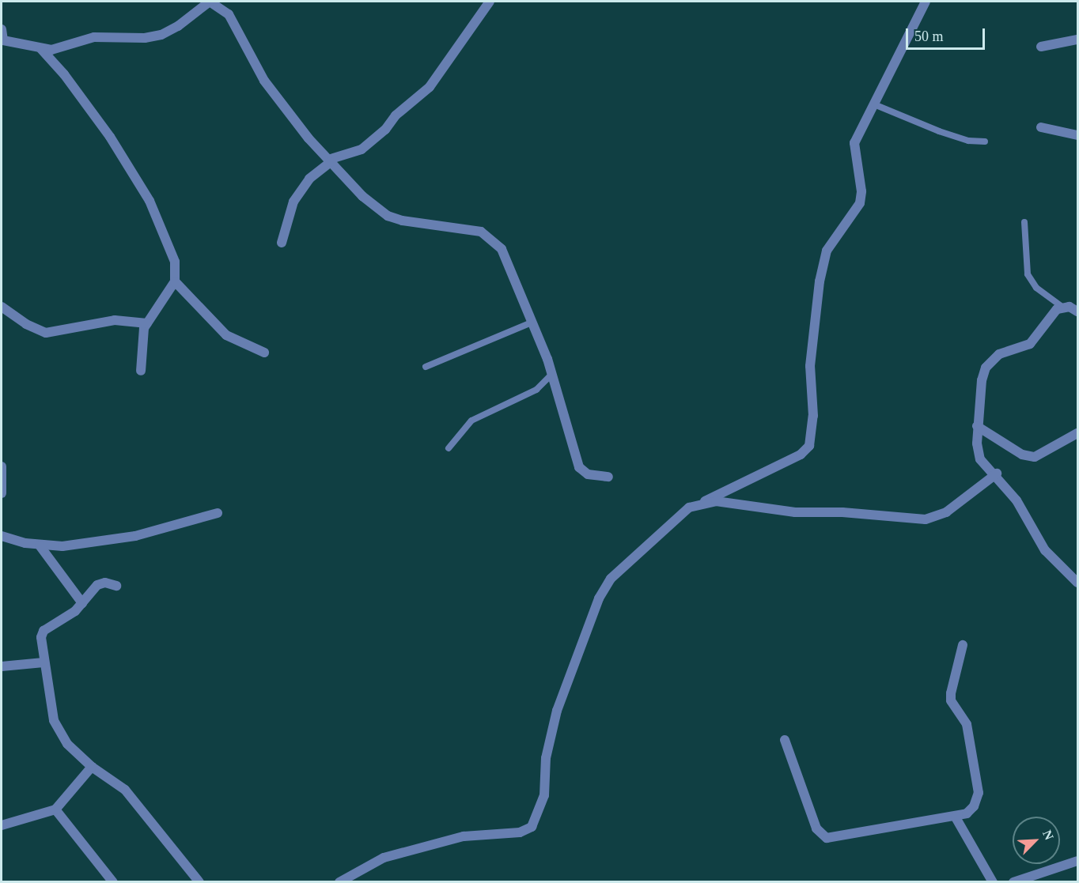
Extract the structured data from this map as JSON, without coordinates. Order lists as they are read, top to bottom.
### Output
{
  "scale_bar": "50 m",
  "north": "top right"
}
